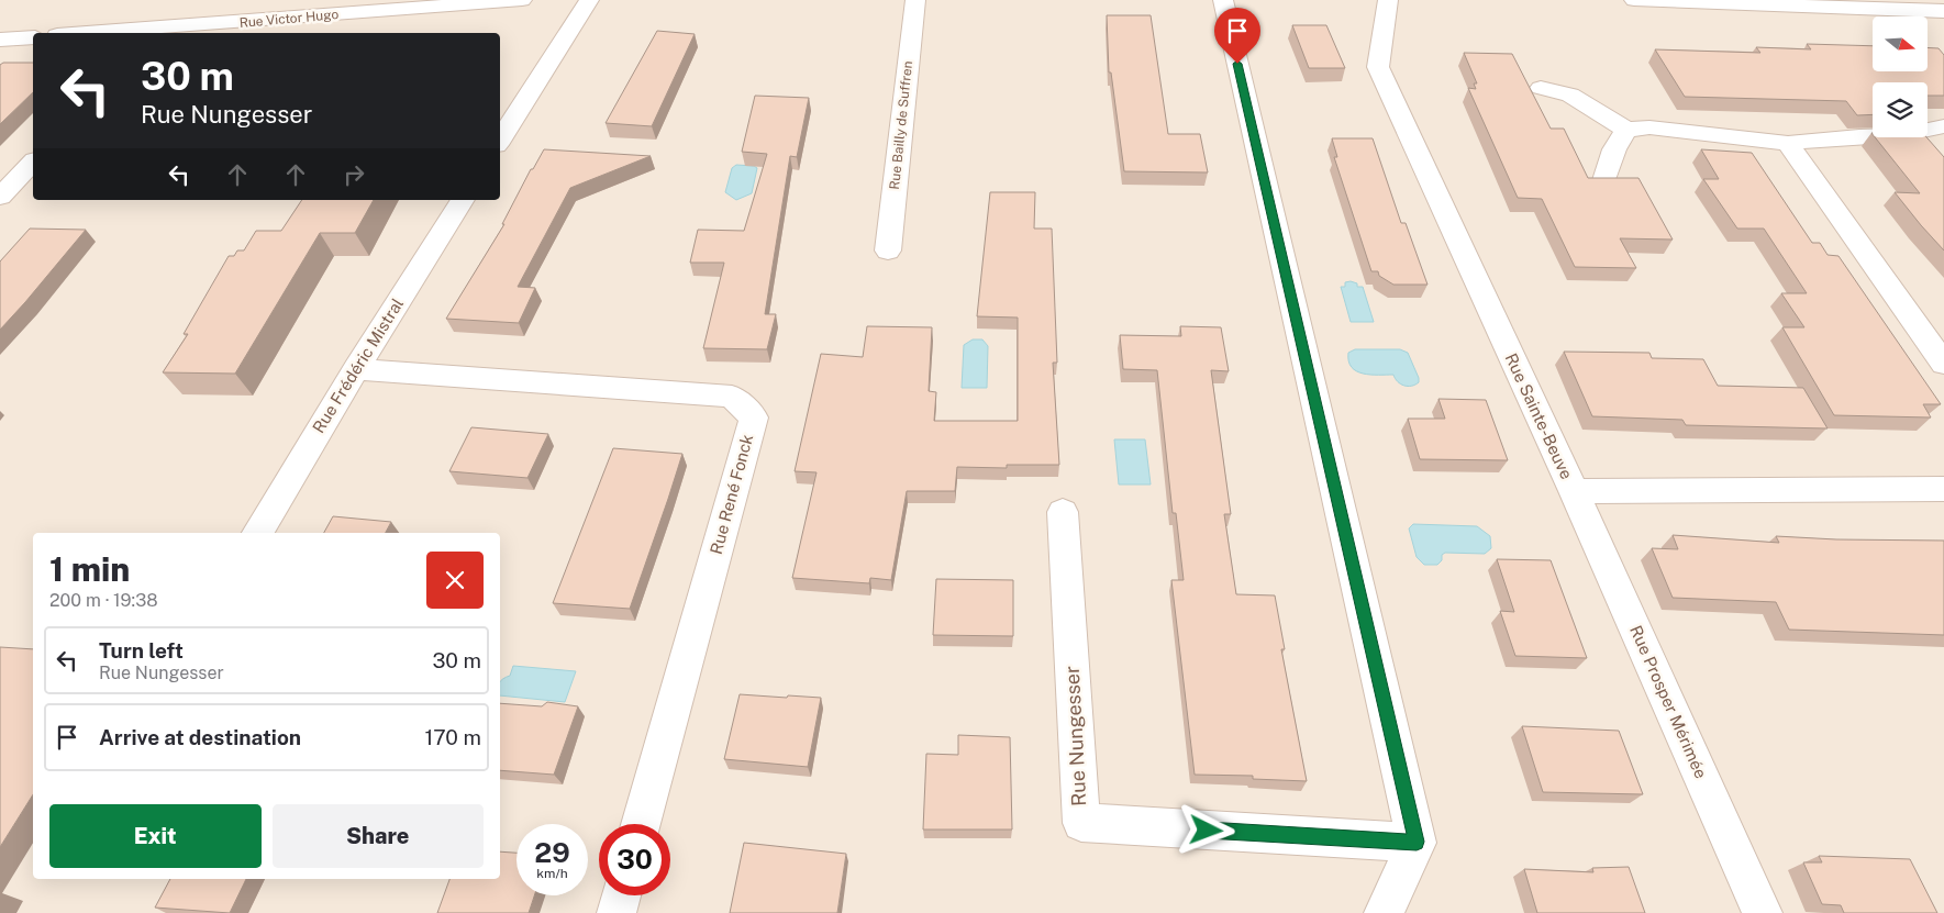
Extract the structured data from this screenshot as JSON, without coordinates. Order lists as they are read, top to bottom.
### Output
{
  "streets": {
    "street": [
      "Rue Victor Hugo",
      "Rue Bailly de Suffren",
      "Rue Frédéric Mistral",
      "Rue Sainte-Beuve",
      "Rue René Fonck",
      "Rue Prosper Mérimée",
      "Rue Nungesser"
    ]
  },
  "crossings": [
    ["Rue Frédéric Mistral", "Rue René Fonck"],
    ["Rue Sainte-Beuve", "Rue Prosper Mérimée"]
  ],
  "north": "right",
  "page": {
    "turn": ["30 m", "Rue Nungesser"],
    "heading": ["1 min", "200 m · 19:38"],
    "list": [
      {
        "name": "Turn left",
        "note": "Rue Nungesser",
        "value": "30 m"
      },
      {
        "name": "Arrive at destination",
        "value": "170 m"
      }
    ],
    "buttons": ["Exit", "Share"],
    "speed": "29 km/h",
    "limit": "30"
  }
}
